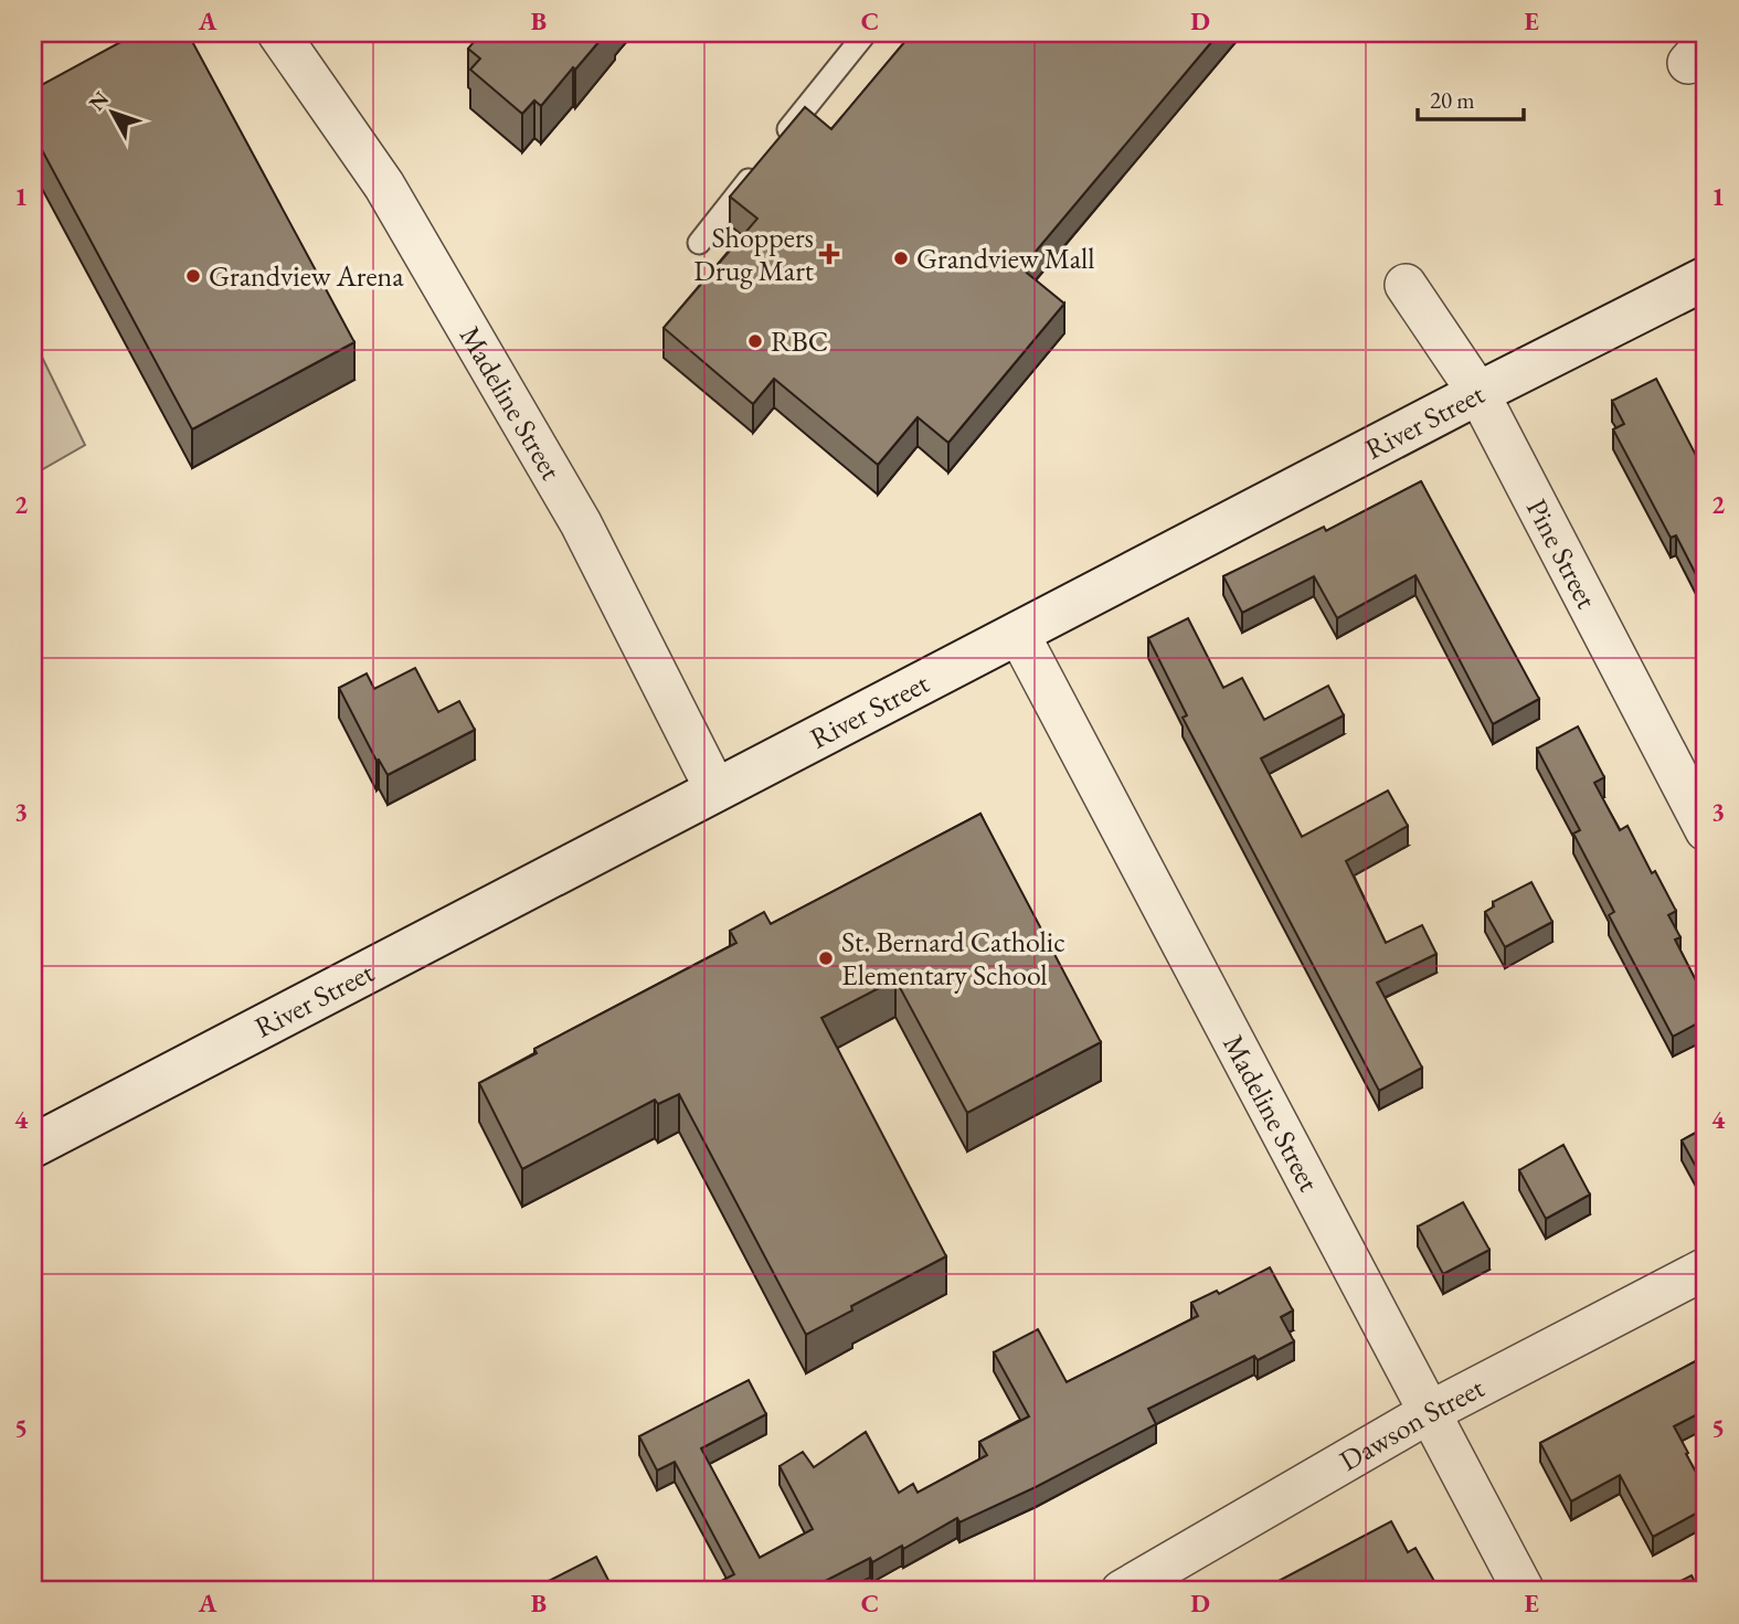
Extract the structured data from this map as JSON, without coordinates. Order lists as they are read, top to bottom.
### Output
{
  "streets": {
    "main road": ["River Street"],
    "street": ["Madeline Street", "Pine Street", "Dawson Street"]
  },
  "crossings": [
    ["Madeline Street", "River Street"],
    ["Madeline Street", "Dawson Street"],
    ["River Street", "Pine Street"]
  ],
  "places": {
    "health": ["Shoppers Drug Mart"],
    "other": [
      "Grandview Mall",
      "Grandview Arena",
      "RBC",
      "St. Bernard Catholic Elementary School"
    ]
  },
  "scale_bar": "20 m",
  "north": "top left",
  "grid": {
    "columns": [
      "A",
      "B",
      "C",
      "D",
      "E"
    ],
    "rows": [
      "1",
      "2",
      "3",
      "4",
      "5"
    ]
  }
}
